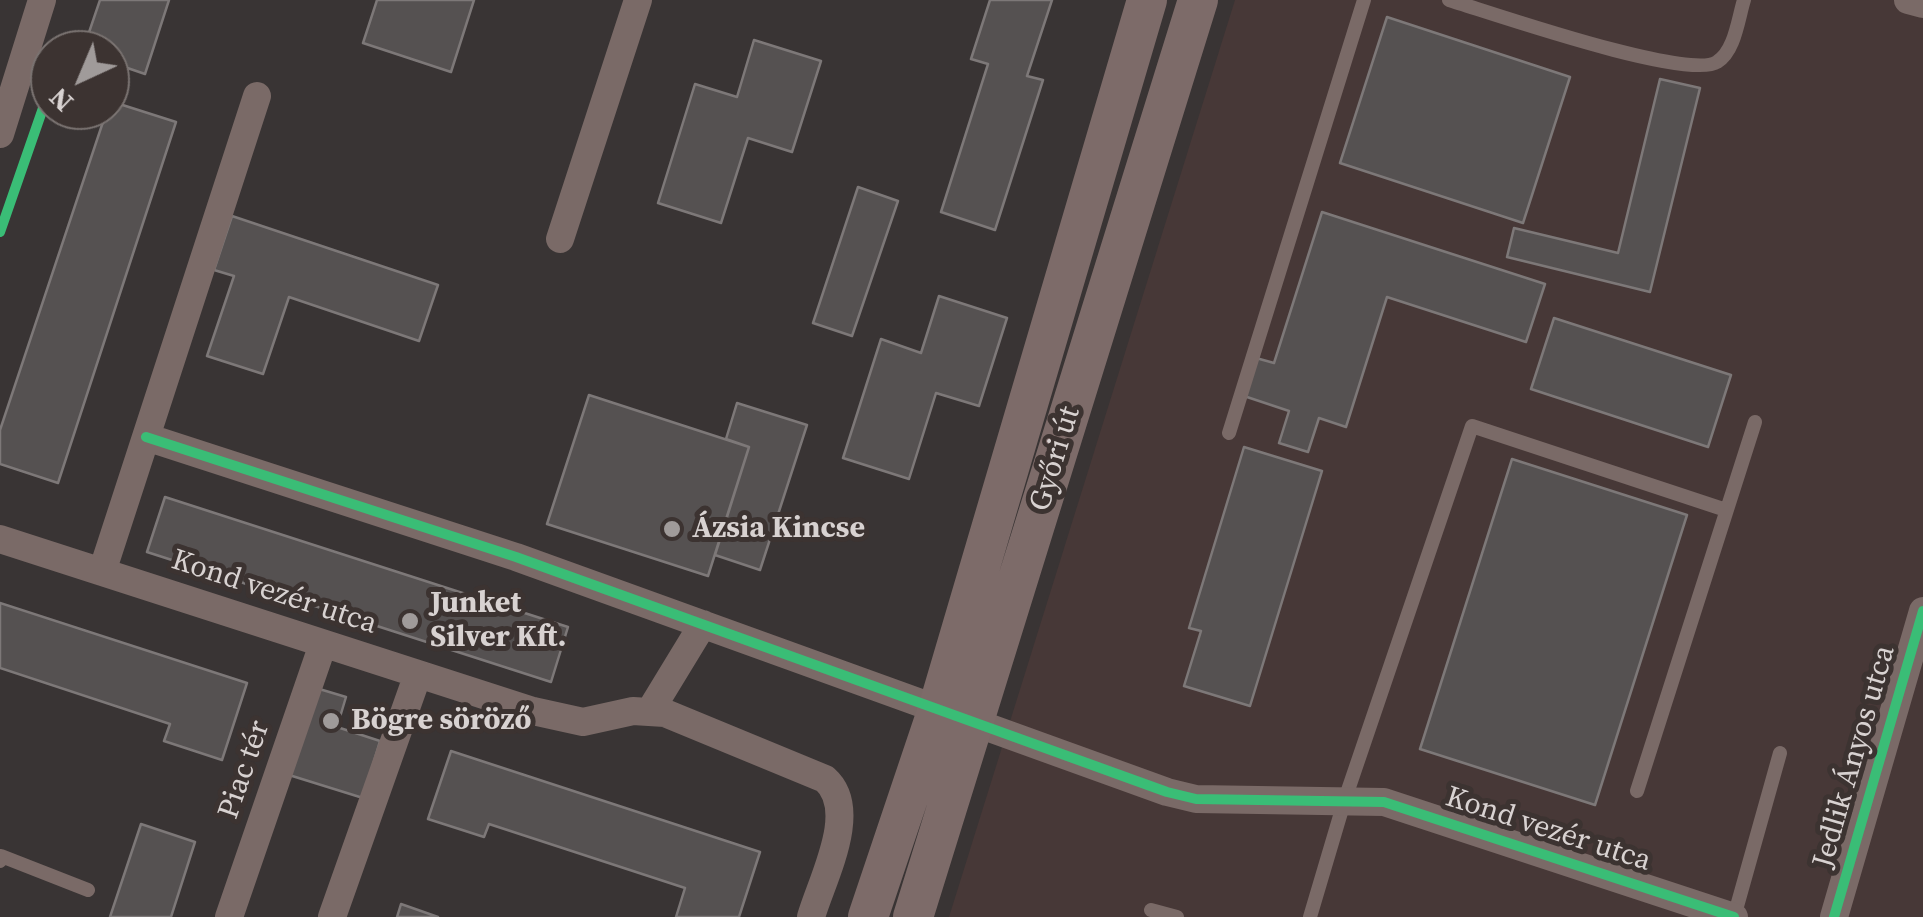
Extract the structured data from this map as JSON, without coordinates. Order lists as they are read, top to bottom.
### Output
{
  "streets": {
    "main road": ["Győri út"],
    "street": ["Kond vezér utca", "Jedlik Ányos utca", "Piac tér"]
  },
  "crossings": [
    ["Győri út", "Kond vezér utca"],
    ["Kond vezér utca", "Piac tér"]
  ],
  "places": ["Ázsia Kincse", "Junket Silver Kft.", "Bögre söröző"],
  "north": "bottom left"
}
